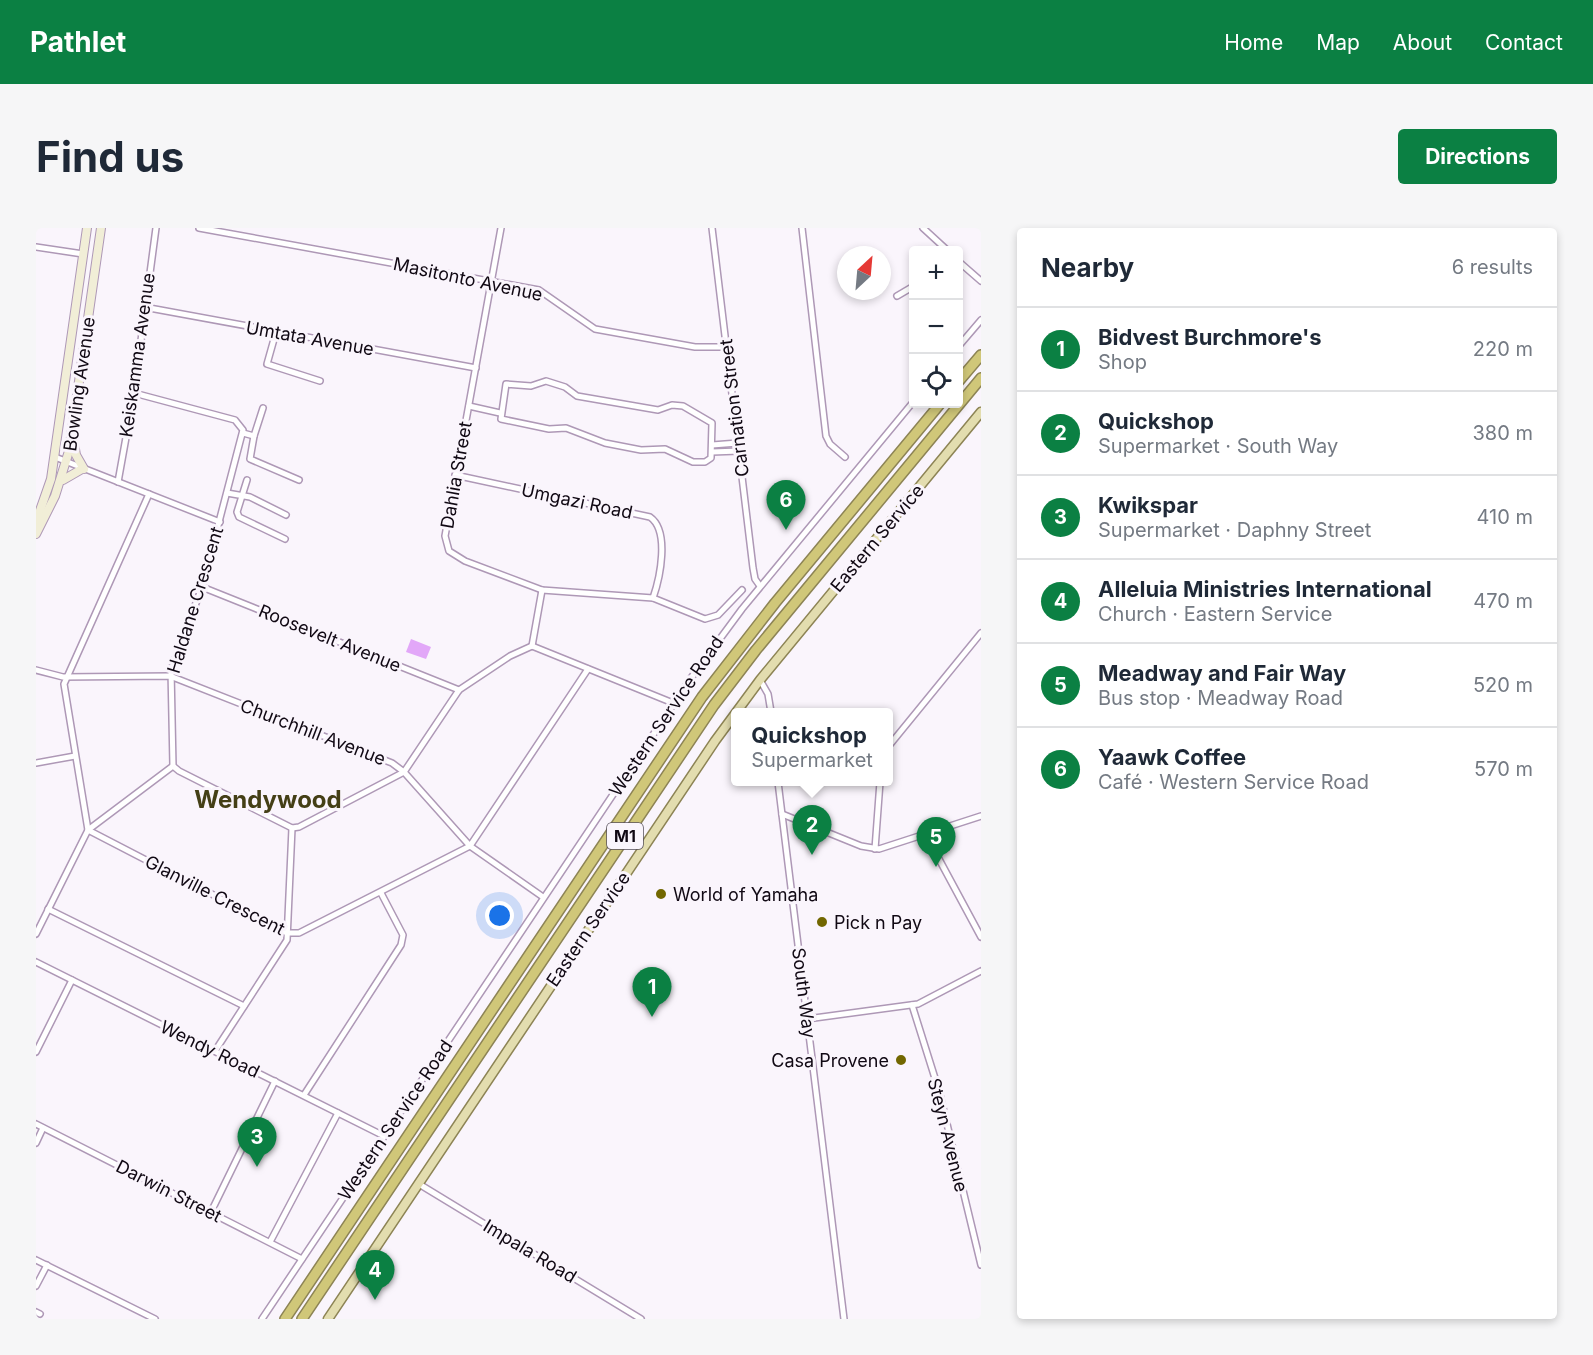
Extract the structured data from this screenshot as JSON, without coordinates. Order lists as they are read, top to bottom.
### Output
{
  "streets": {
    "highway": ["M1"],
    "main road": ["Bowling Avenue", "Eastern Service"],
    "street": [
      "Masitonto Avenue",
      "Umtata Avenue",
      "Keiskamma Avenue",
      "Carnation Street",
      "Dahlia Street",
      "Umgazi Road",
      "Haldane Crescent",
      "Roosevelt Avenue",
      "Western Service Road",
      "Churchhill Avenue",
      "Glanville Crescent",
      "South Way",
      "Wendy Road",
      "Steyn Avenue",
      "Darwin Street",
      "Impala Road"
    ]
  },
  "crossings": [
    ["Masitonto Avenue", "Carnation Street"],
    ["Masitonto Avenue", "Dahlia Street"],
    ["Umtata Avenue", "Keiskamma Avenue"],
    ["Umtata Avenue", "Dahlia Street"],
    ["Keiskamma Avenue", "Haldane Crescent"],
    ["Carnation Street", "Western Service Road"],
    ["Dahlia Street", "Umgazi Road"],
    ["Eastern Service", "Impala Road"],
    ["Haldane Crescent", "Roosevelt Avenue"],
    ["Haldane Crescent", "Churchhill Avenue"],
    ["Western Service Road", "Churchhill Avenue"],
    ["Western Service Road", "Wendy Road"],
    ["Western Service Road", "Darwin Street"],
    ["Churchhill Avenue", "Glanville Crescent"]
  ],
  "districts": ["Wendywood"],
  "places": ["World of Yamaha", "Pick n Pay", "Casa Provene"],
  "north": "top right",
  "page": {
    "header": "Pathlet",
    "nav": [
      "Home",
      "Map",
      "About",
      "Contact"
    ],
    "buttons": "Directions",
    "title": "Find us",
    "heading": ["Nearby", "6 results"],
    "map_buttons": ["+", "−"],
    "list": [
      {
        "mark": "1",
        "name": "Bidvest Burchmore's",
        "note": "Shop",
        "value": "220 m"
      },
      {
        "mark": "2",
        "name": "Quickshop",
        "note": "Supermarket · South Way",
        "value": "380 m"
      },
      {
        "mark": "3",
        "name": "Kwikspar",
        "note": "Supermarket · Daphny Street",
        "value": "410 m"
      },
      {
        "mark": "4",
        "name": "Alleluia Ministries International",
        "note": "Church · Eastern Service",
        "value": "470 m"
      },
      {
        "mark": "5",
        "name": "Meadway and Fair Way",
        "note": "Bus stop · Meadway Road",
        "value": "520 m"
      },
      {
        "mark": "6",
        "name": "Yaawk Coffee",
        "note": "Café · Western Service Road",
        "value": "570 m"
      }
    ],
    "pins": [
      "6",
      "2",
      "5",
      "1",
      "3",
      "4"
    ],
    "popup": ["Quickshop", "Supermarket"]
  }
}
